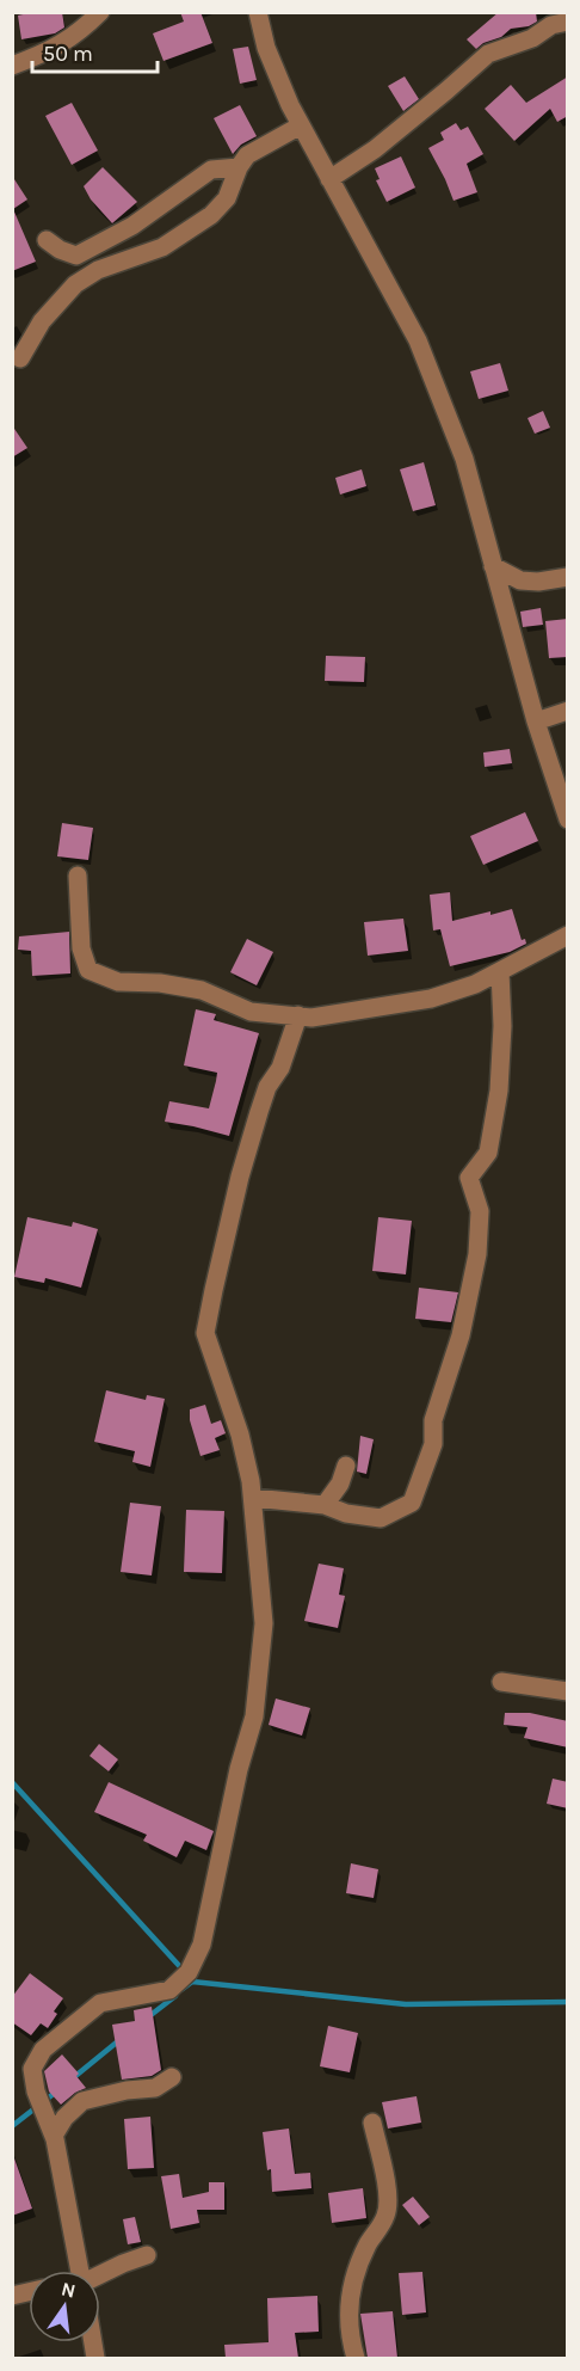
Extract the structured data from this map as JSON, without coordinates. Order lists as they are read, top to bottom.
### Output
{
  "scale_bar": "50 m",
  "north": "top"
}
